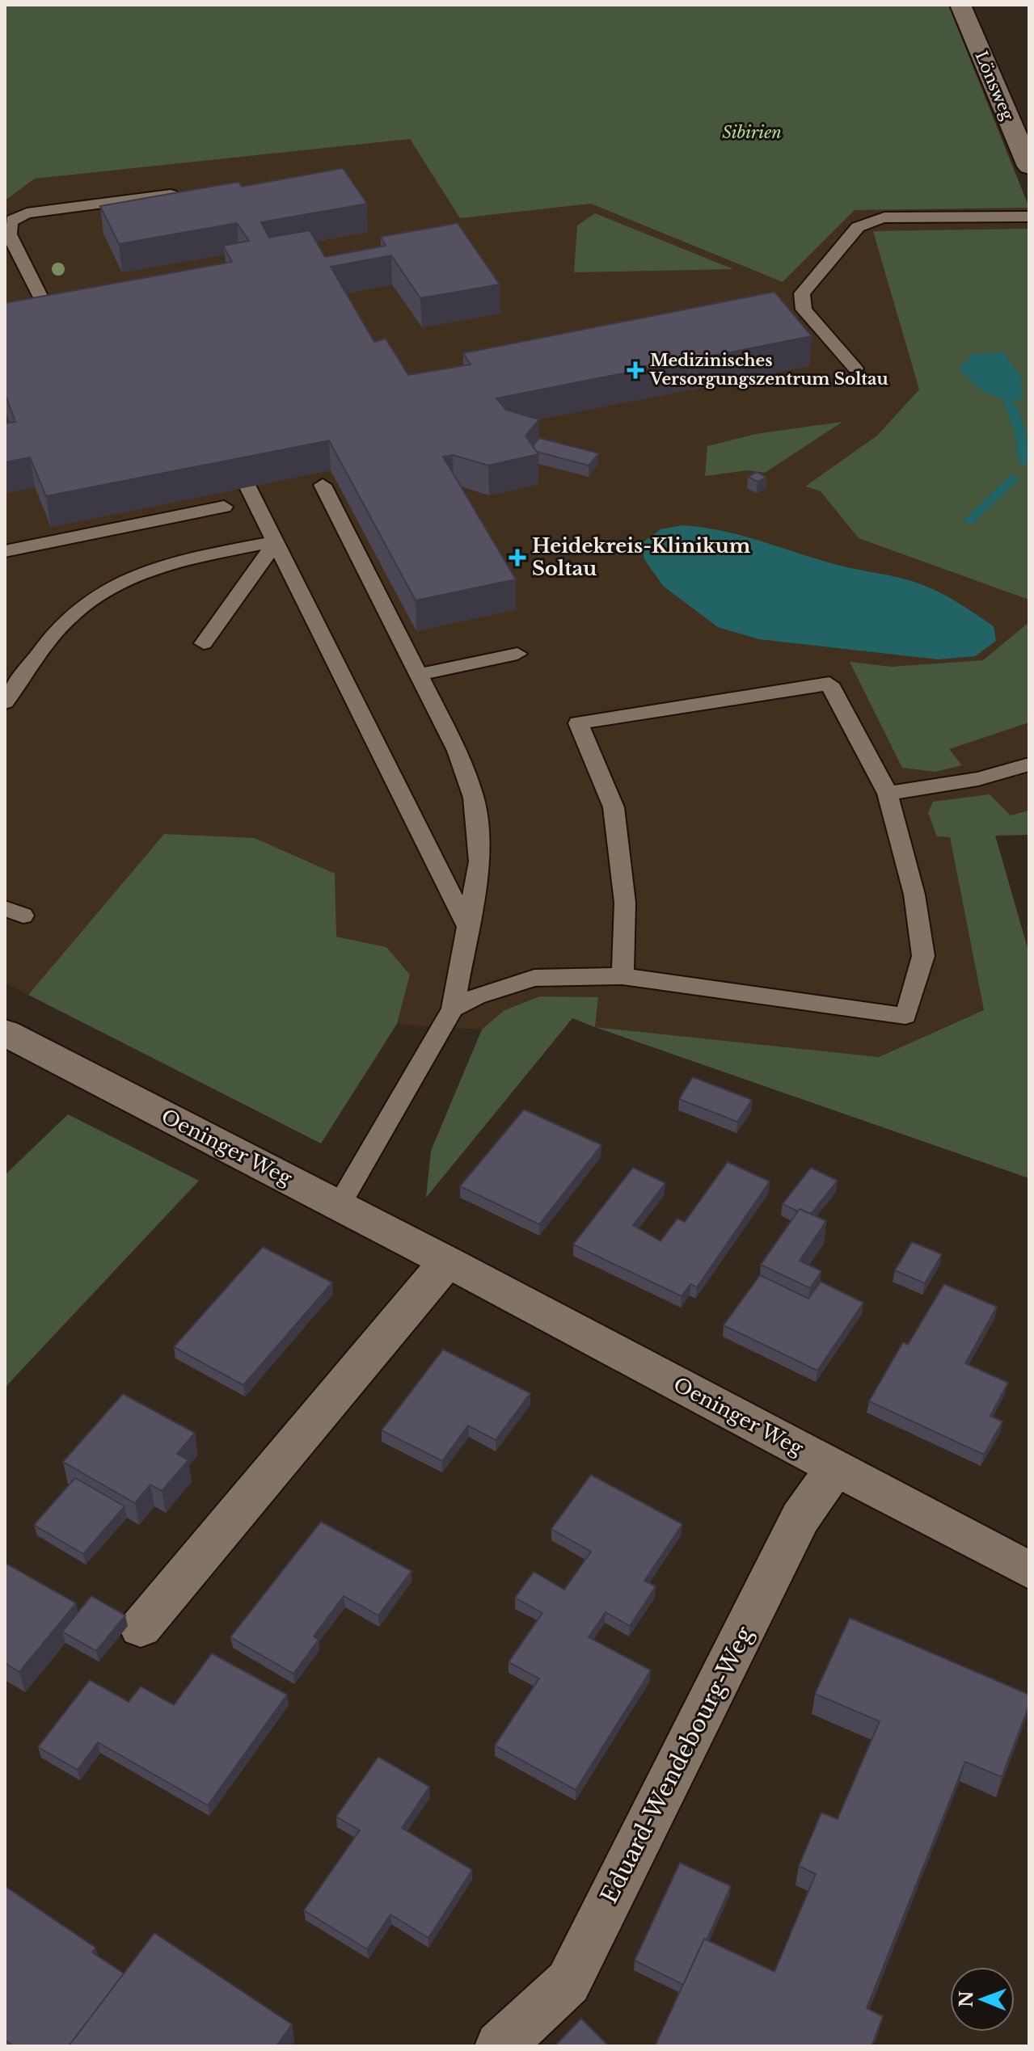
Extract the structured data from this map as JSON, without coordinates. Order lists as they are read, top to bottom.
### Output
{
  "streets": {
    "street": ["Lönsweg", "Oeninger Weg", "Eduard-Wendebourg-Weg"]
  },
  "crossings": [
    ["Oeninger Weg", "Eduard-Wendebourg-Weg"]
  ],
  "parks": ["Sibirien"],
  "places": {
    "health": ["Medizinisches Versorgungszentrum Soltau", "Heidekreis-Klinikum Soltau"]
  },
  "north": "left"
}
